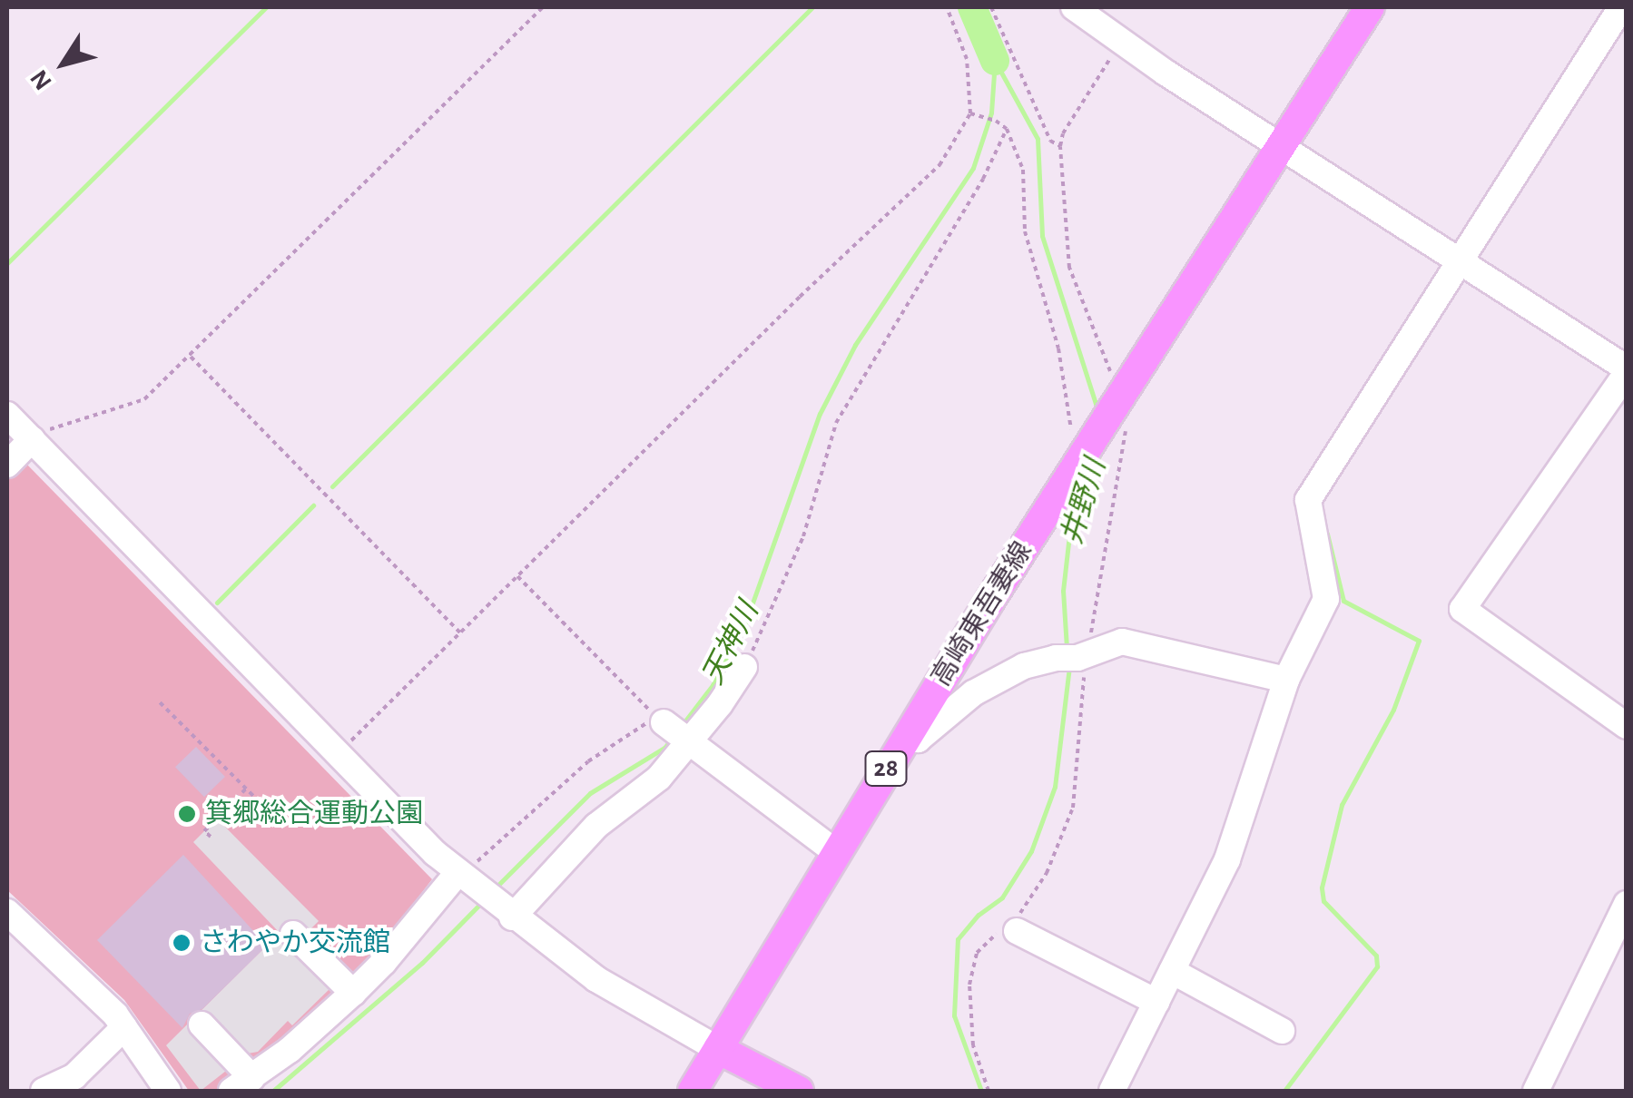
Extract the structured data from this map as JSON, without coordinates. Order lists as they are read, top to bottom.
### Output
{
  "streets": {
    "main road": ["高崎東吾妻線", "28"]
  },
  "water": ["井野川", "天神川"],
  "places": ["箕郷総合運動公園", "さわやか交流館"],
  "north": "bottom left"
}
